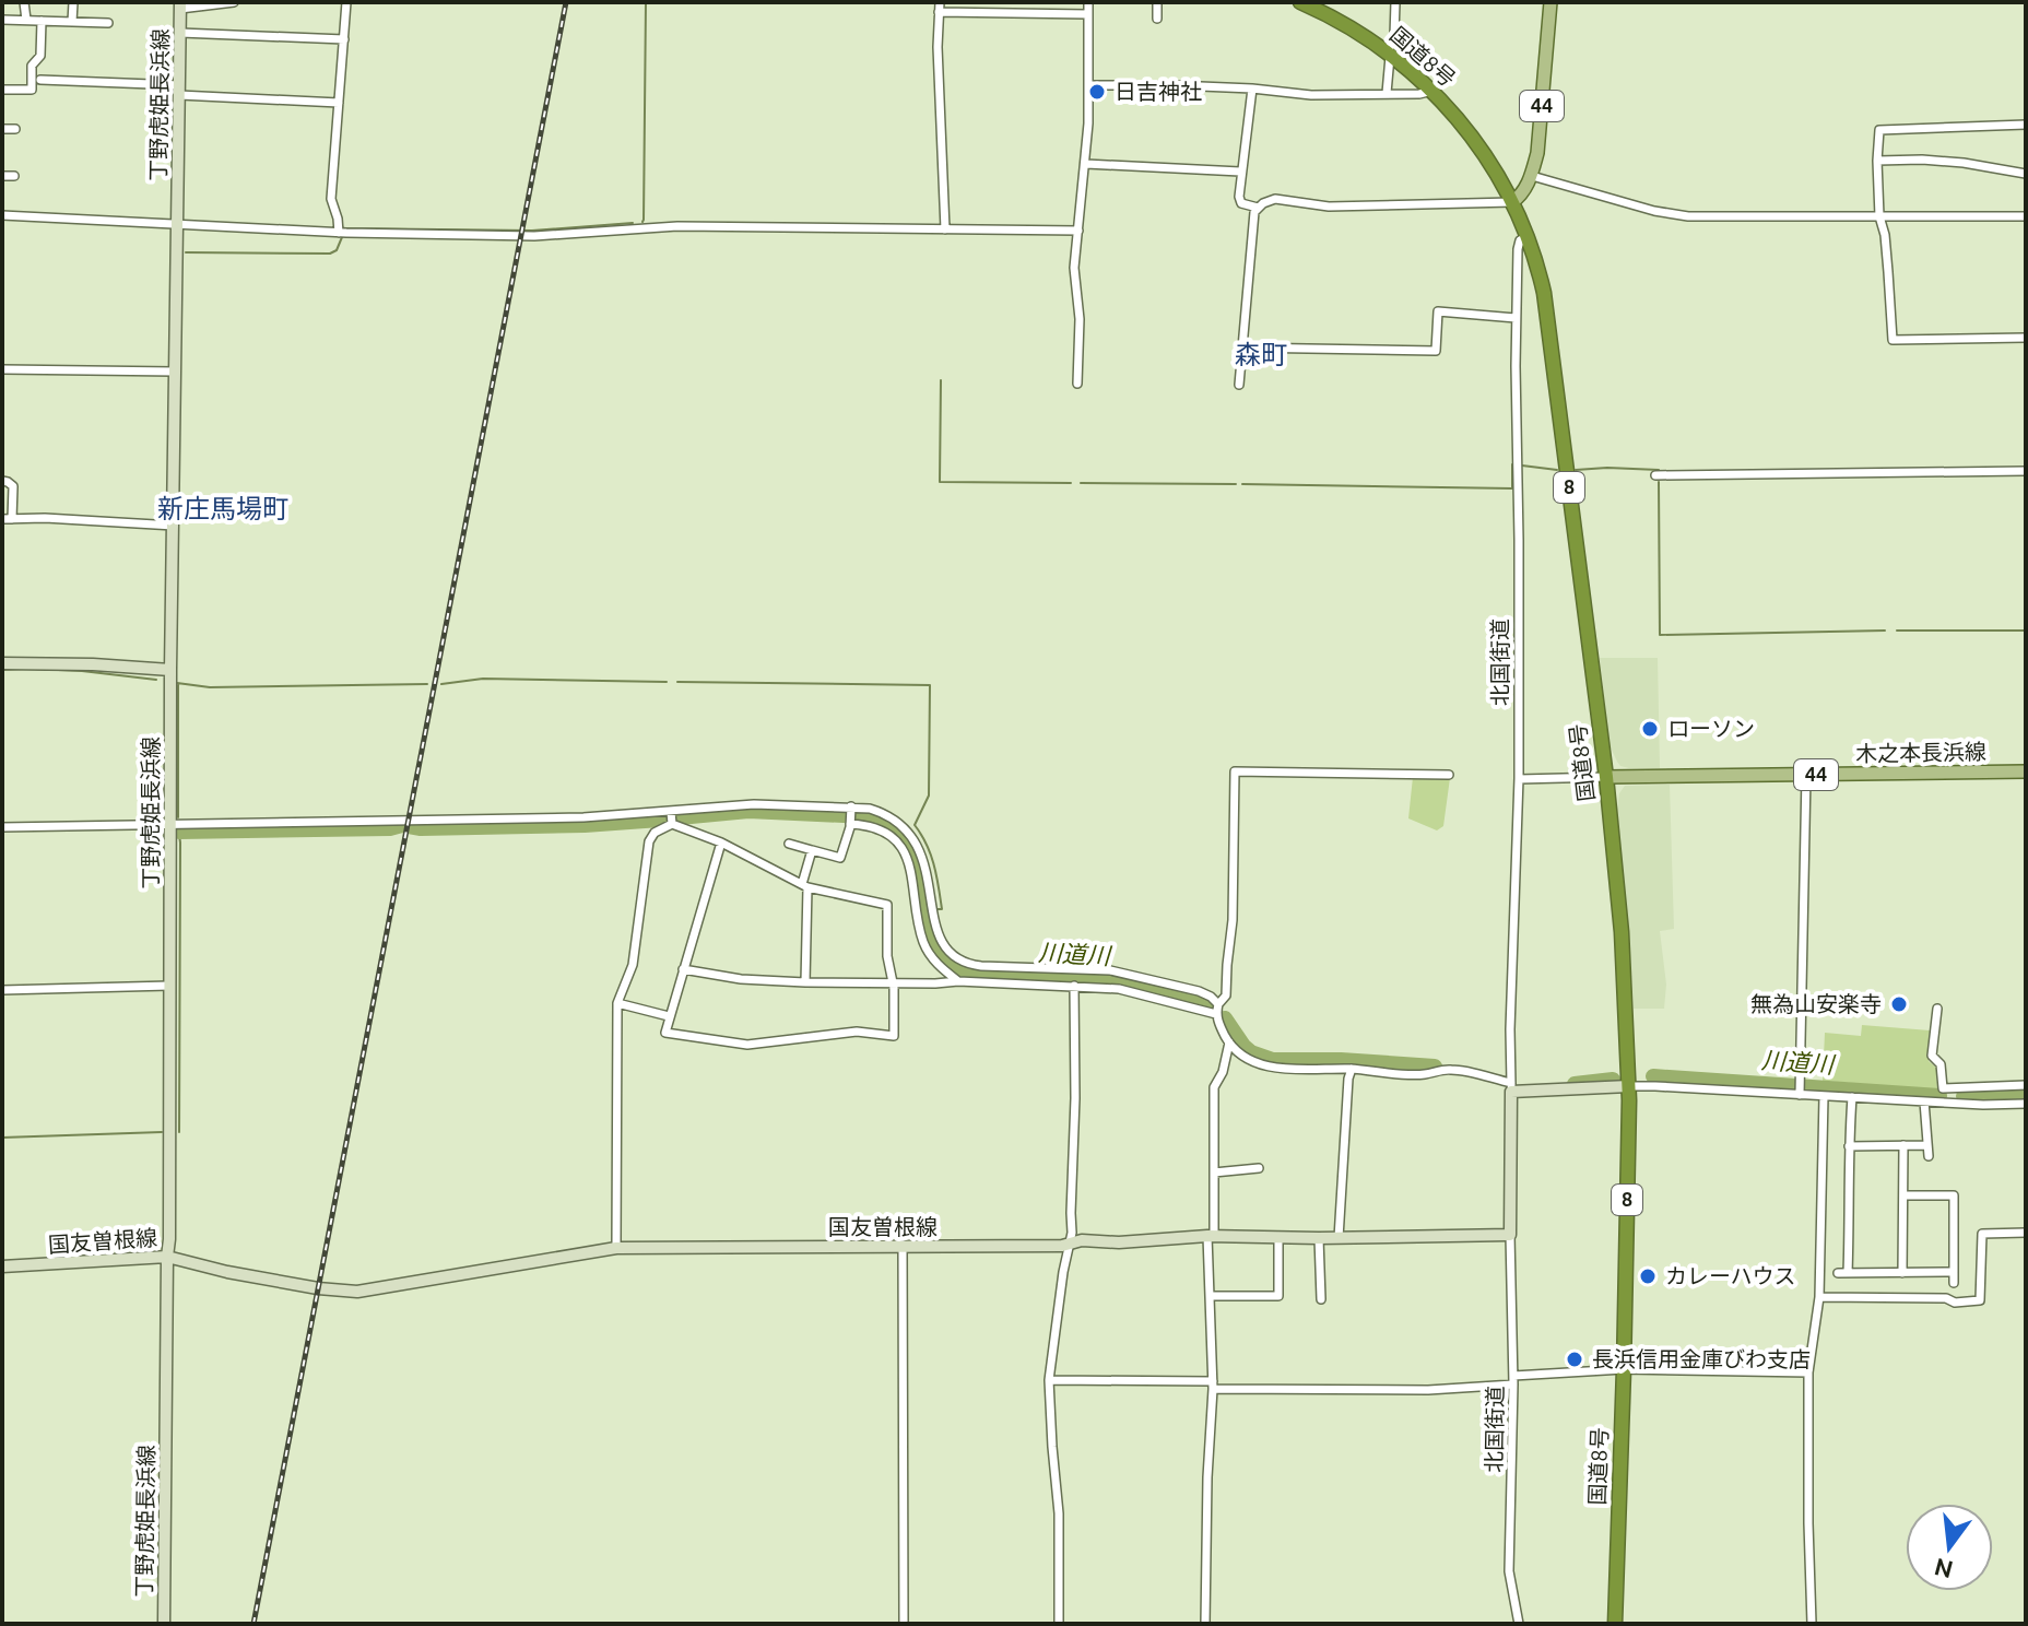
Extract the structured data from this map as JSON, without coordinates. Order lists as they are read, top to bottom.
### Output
{
  "streets": {
    "highway": ["国道8号", "8"],
    "main road": [
      "丁野虎姫長浜線",
      "44",
      "木之本長浜線",
      "国友曽根線"
    ],
    "street": ["北国街道"]
  },
  "crossings": [
    ["国道8号", "44"],
    ["国道8号", "北国街道"],
    ["国道8号", "木之本長浜線"],
    ["丁野虎姫長浜線", "国友曽根線"],
    ["北国街道", "国友曽根線"]
  ],
  "districts": ["森町", "新庄馬場町"],
  "water": ["川道川"],
  "places": [
    "日吉神社",
    "ローソン",
    "無為山安楽寺",
    "カレーハウス",
    "長浜信用金庫びわ支店"
  ],
  "north": "bottom"
}
